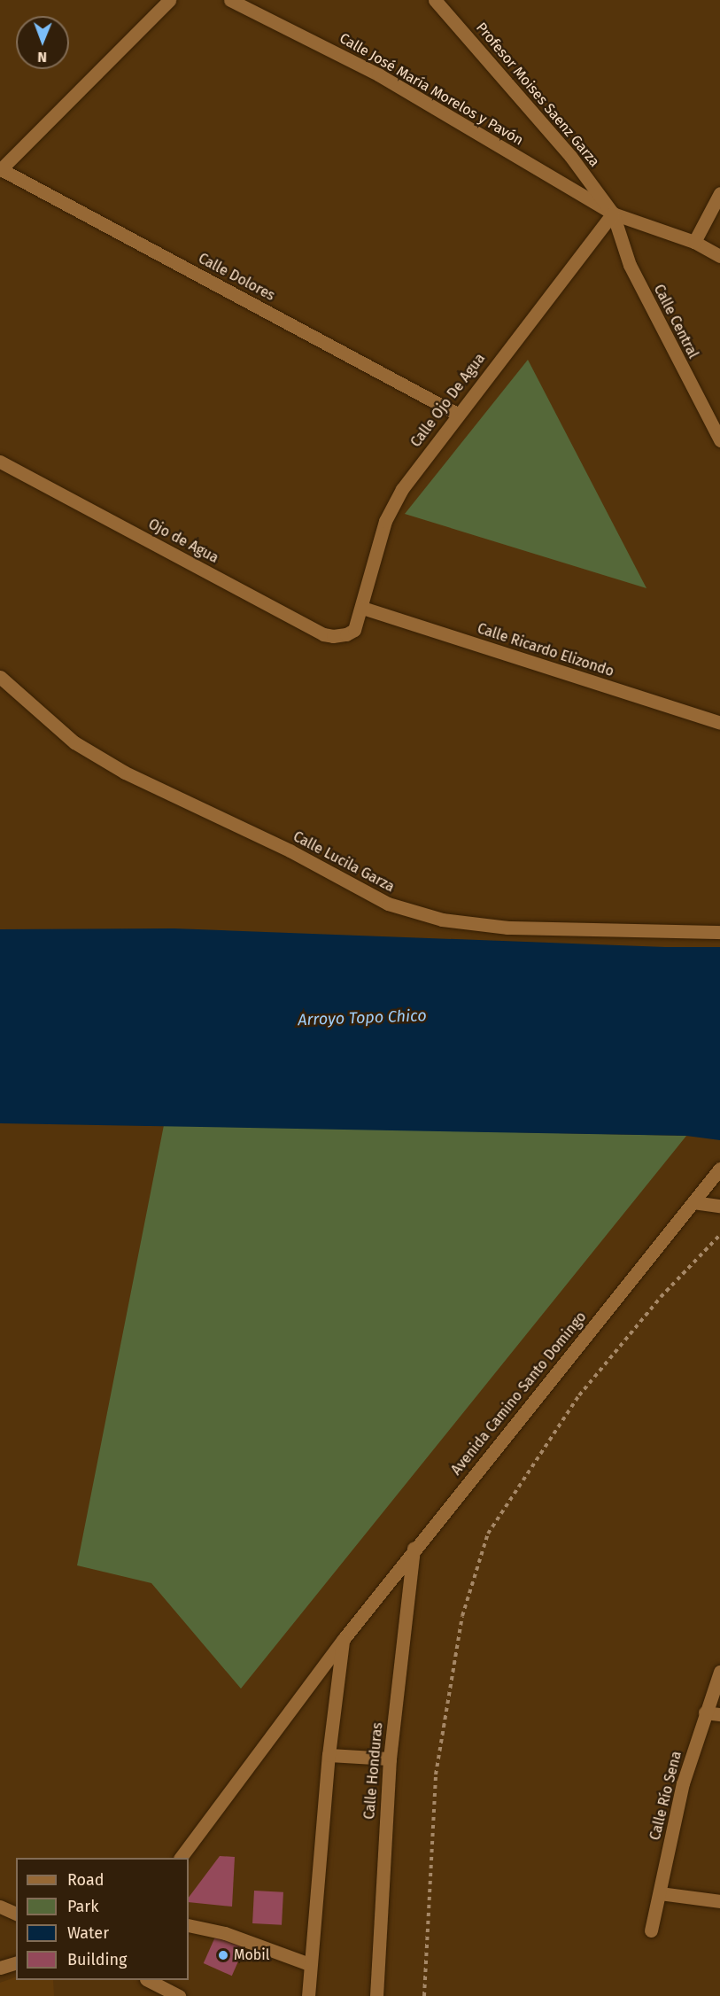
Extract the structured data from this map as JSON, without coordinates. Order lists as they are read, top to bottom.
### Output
{
  "streets": {
    "street": [
      "Calle José María Morelos y Pavón",
      "Profesor Moises Saenz Garza",
      "Calle Dolores",
      "Calle Central",
      "Calle Ojo De Agua",
      "Ojo de Agua",
      "Calle Ricardo Elizondo",
      "Calle Lucila Garza",
      "Avenida Camino Santo Domingo",
      "Calle Honduras",
      "Calle Río Sena"
    ]
  },
  "crossings": [
    ["Calle José María Morelos y Pavón", "Profesor Moises Saenz Garza"],
    ["Calle José María Morelos y Pavón", "Calle Central"],
    ["Calle José María Morelos y Pavón", "Calle Ojo De Agua"],
    ["Profesor Moises Saenz Garza", "Calle Central"],
    ["Profesor Moises Saenz Garza", "Calle Ojo De Agua"],
    ["Calle Dolores", "Calle Ojo De Agua"],
    ["Calle Central", "Calle Ojo De Agua"],
    ["Calle Ojo De Agua", "Ojo de Agua"],
    ["Calle Ojo De Agua", "Calle Ricardo Elizondo"],
    ["Avenida Camino Santo Domingo", "Calle Honduras"]
  ],
  "water": ["Arroyo Topo Chico"],
  "places": ["Mobil"],
  "legend": [
    "Road",
    "Park",
    "Water",
    "Building"
  ],
  "north": "bottom"
}
